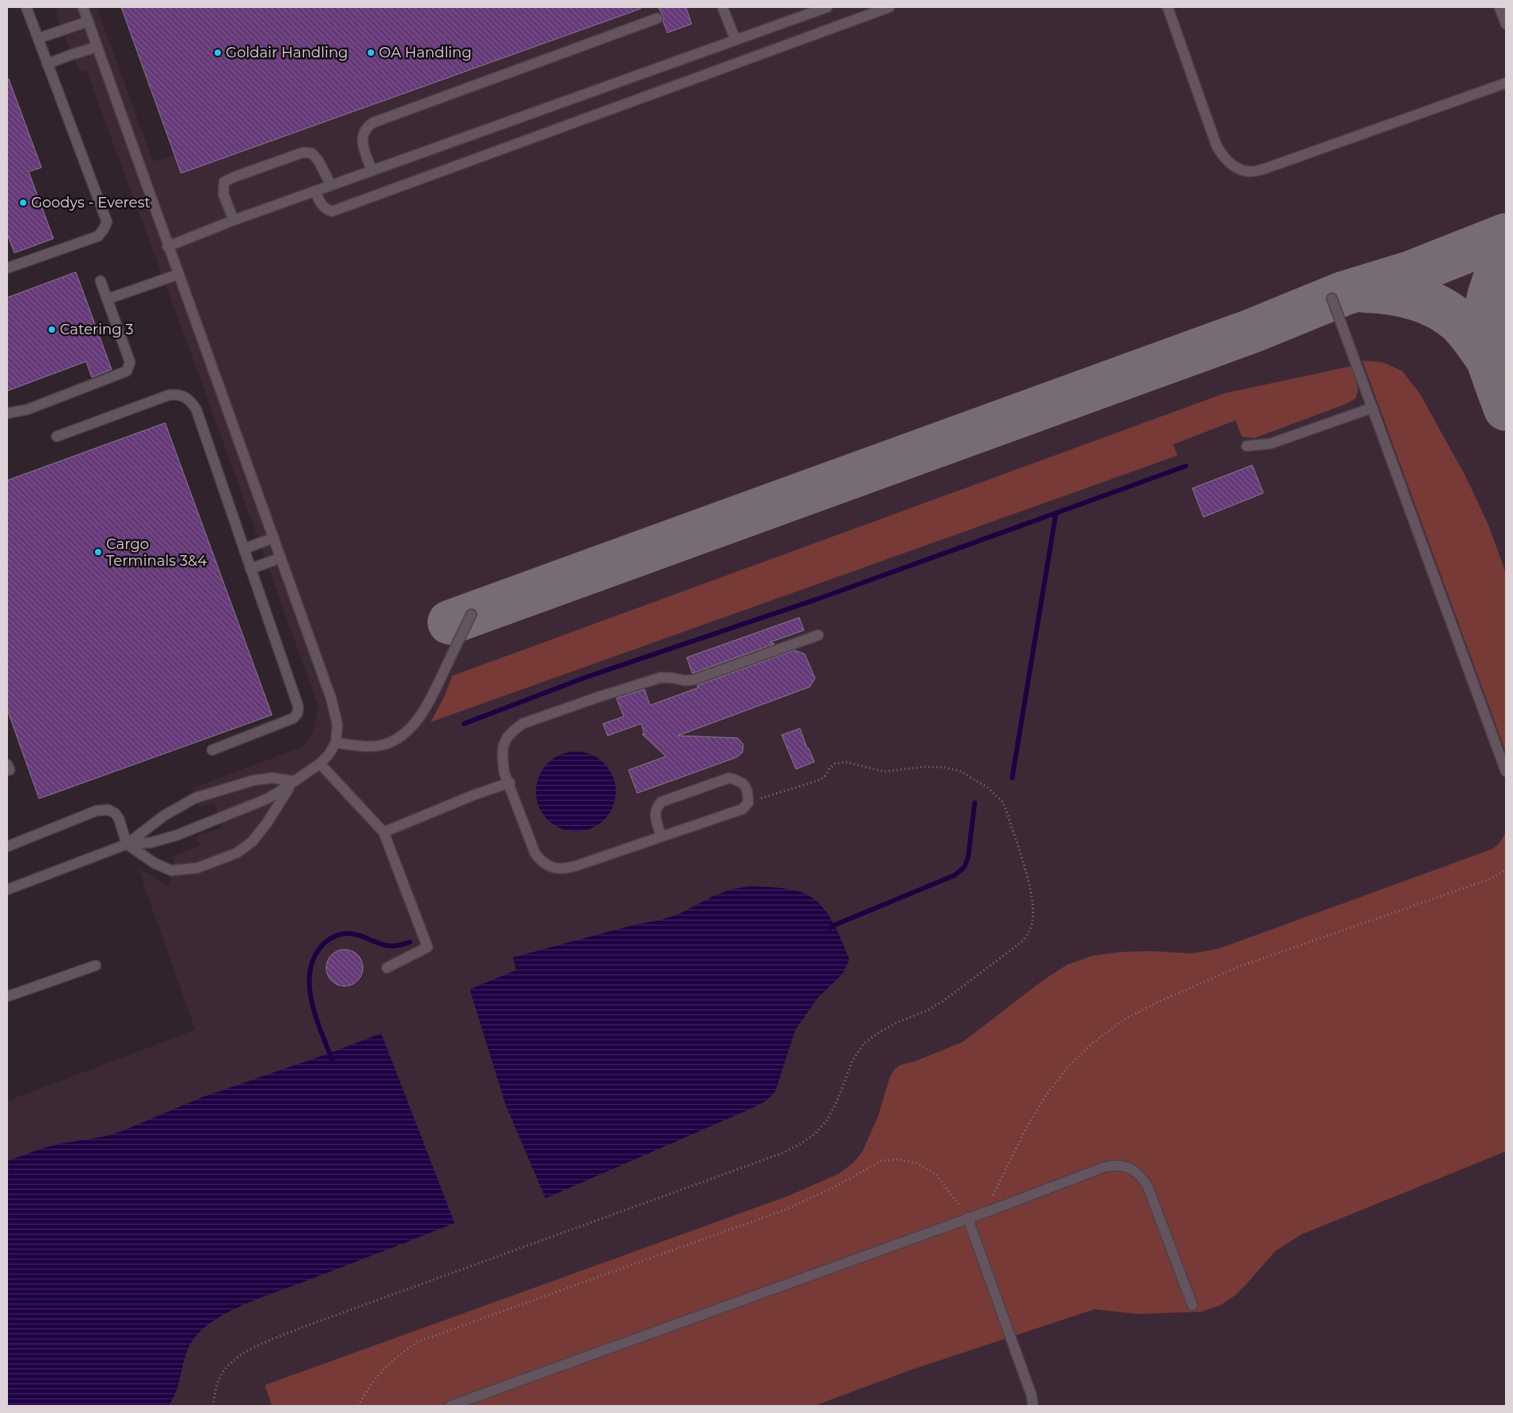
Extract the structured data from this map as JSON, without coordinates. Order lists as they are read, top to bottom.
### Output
{
  "places": [
    "Goldair Handling",
    "OA Handling",
    "Goodys - Everest",
    "Catering 3",
    "Cargo Terminals 3&4"
  ]
}
